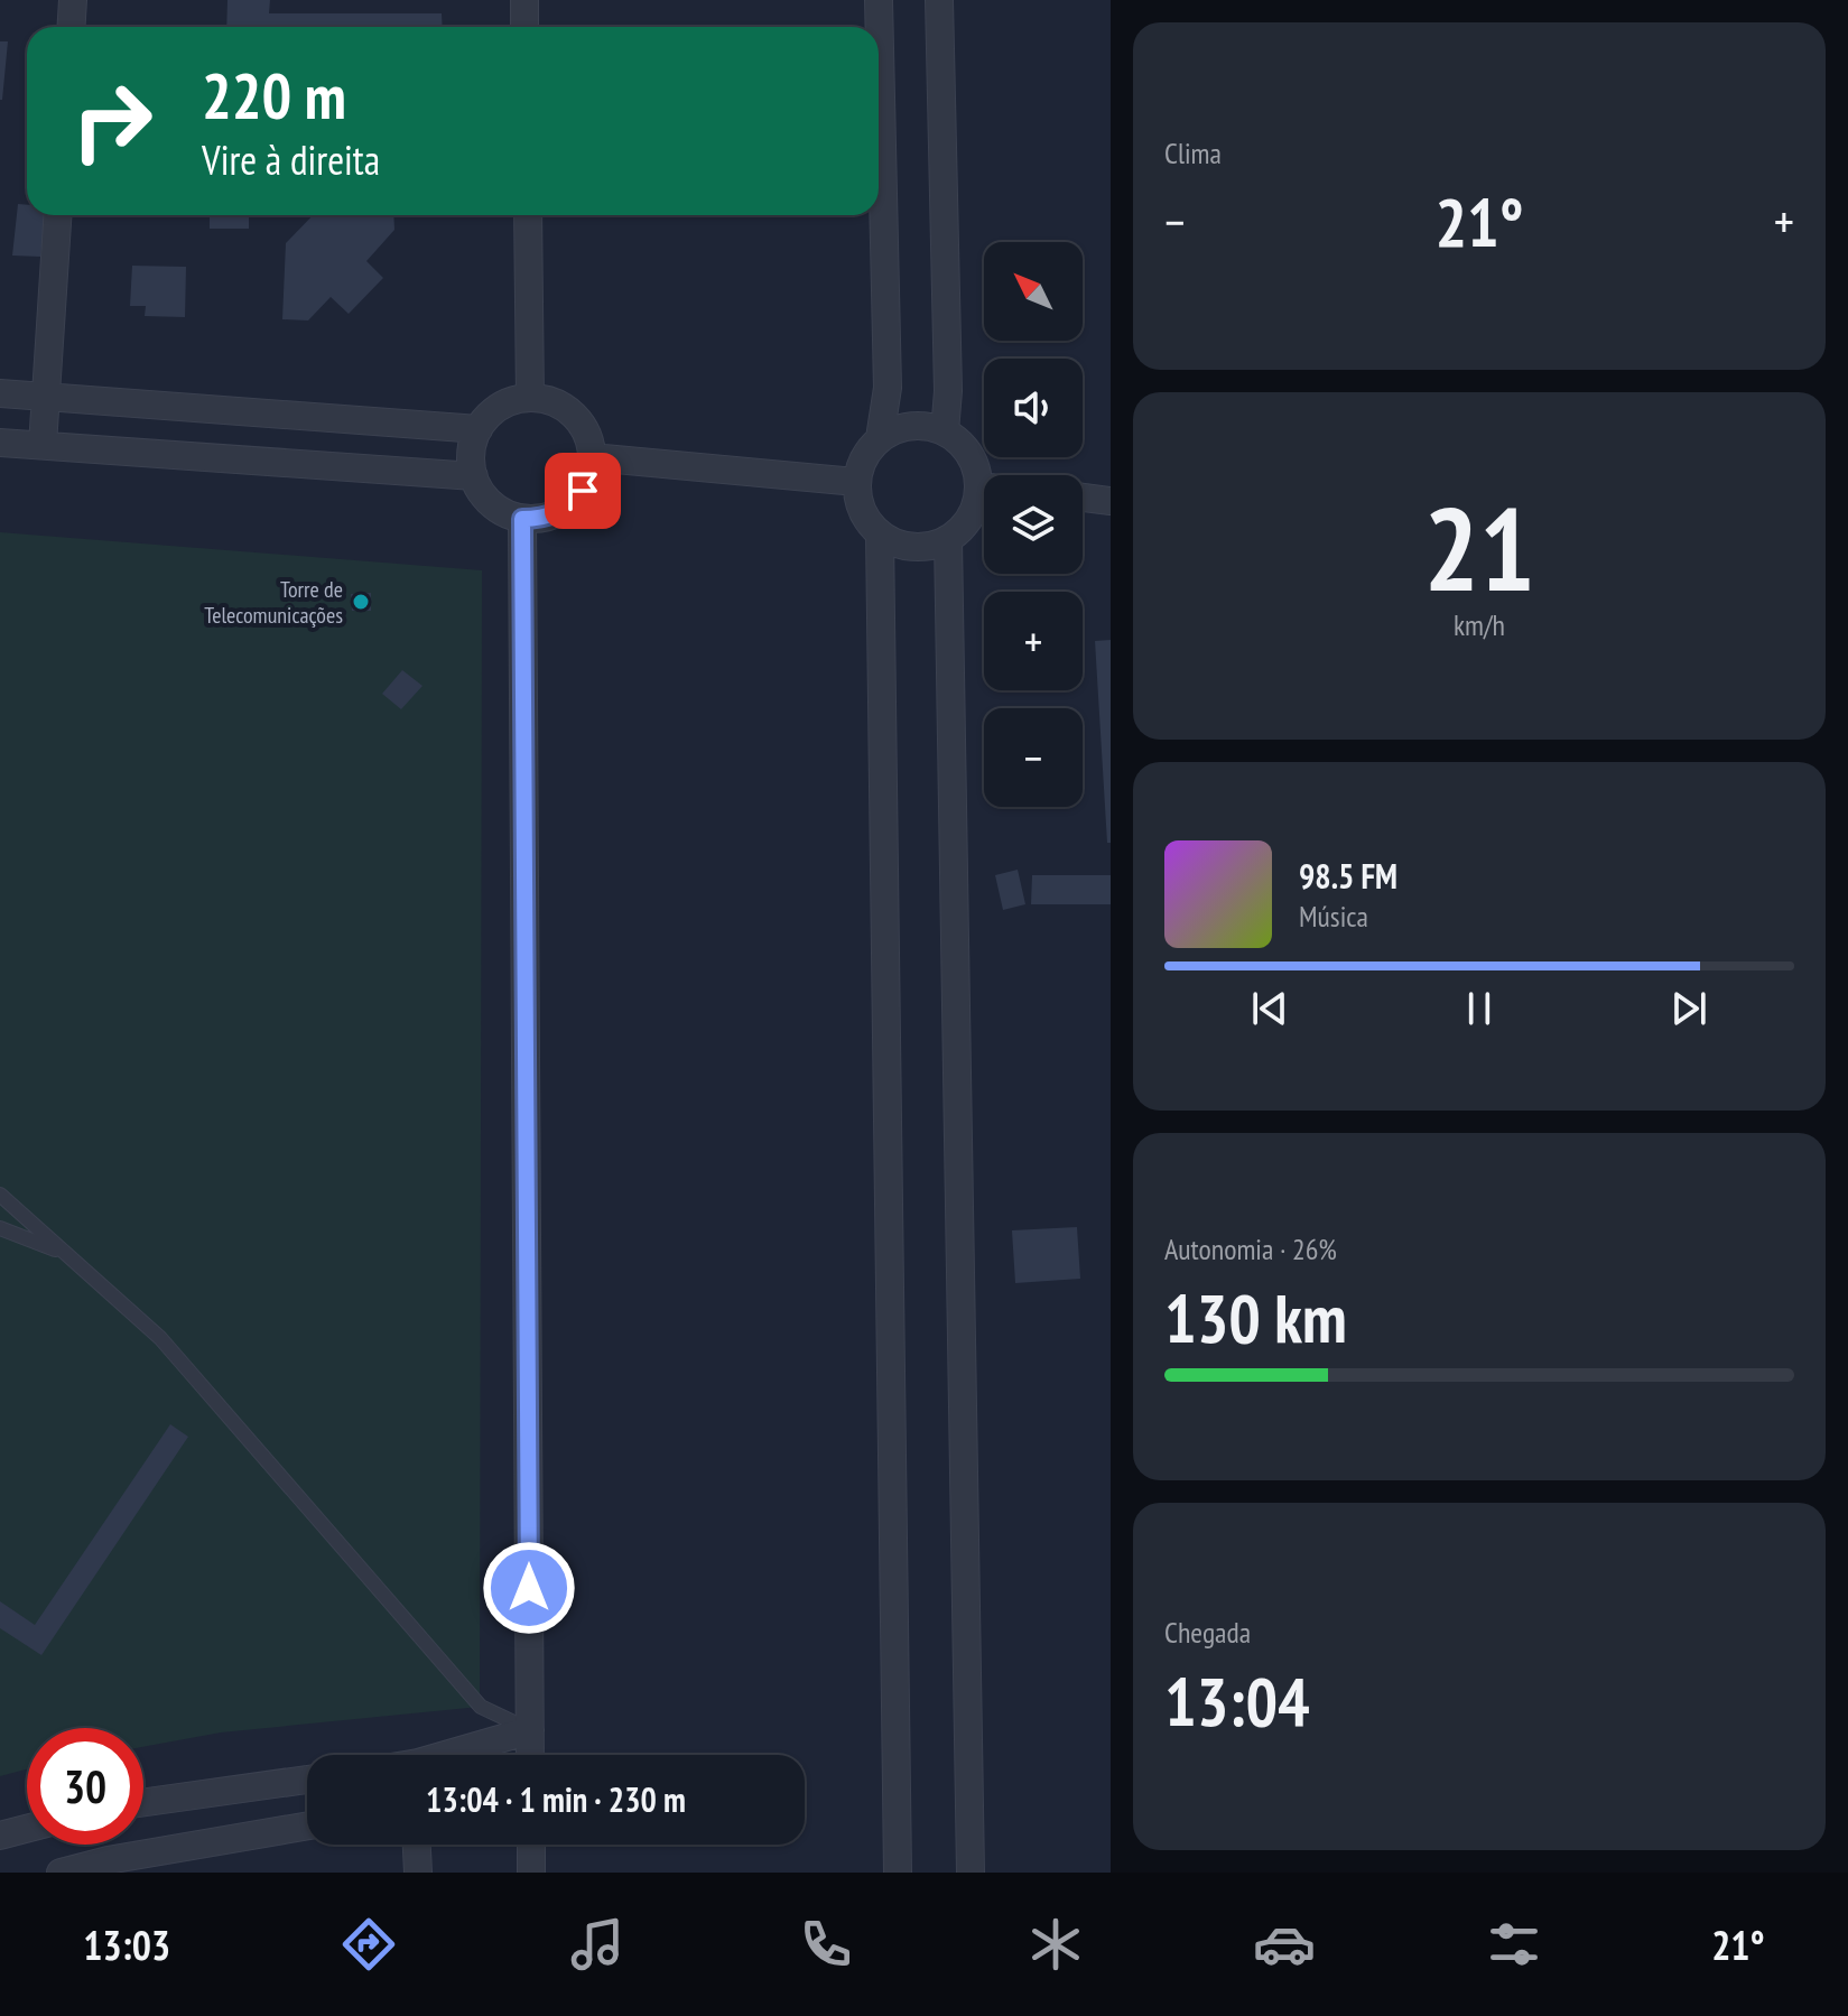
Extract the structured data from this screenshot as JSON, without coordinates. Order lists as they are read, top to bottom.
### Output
{
  "places": ["Torre de Telecomunicações"],
  "north": "top left",
  "page": {
    "tile": [
      "Clima",
      ["21", "km/h"],
      ["Autonomia · 26%", "130 km"],
      ["Chegada", "13:04"]
    ],
    "turn": ["220 m", "Vire à direita"],
    "heat": ["−", "21°", "+"],
    "map_buttons": ["+", "−"],
    "song": ["98.5 FM", "Música"],
    "limit": "30",
    "trip": "13:04 · 1 min · 230 m",
    "tabs": ["13:03", "21°"]
  }
}
